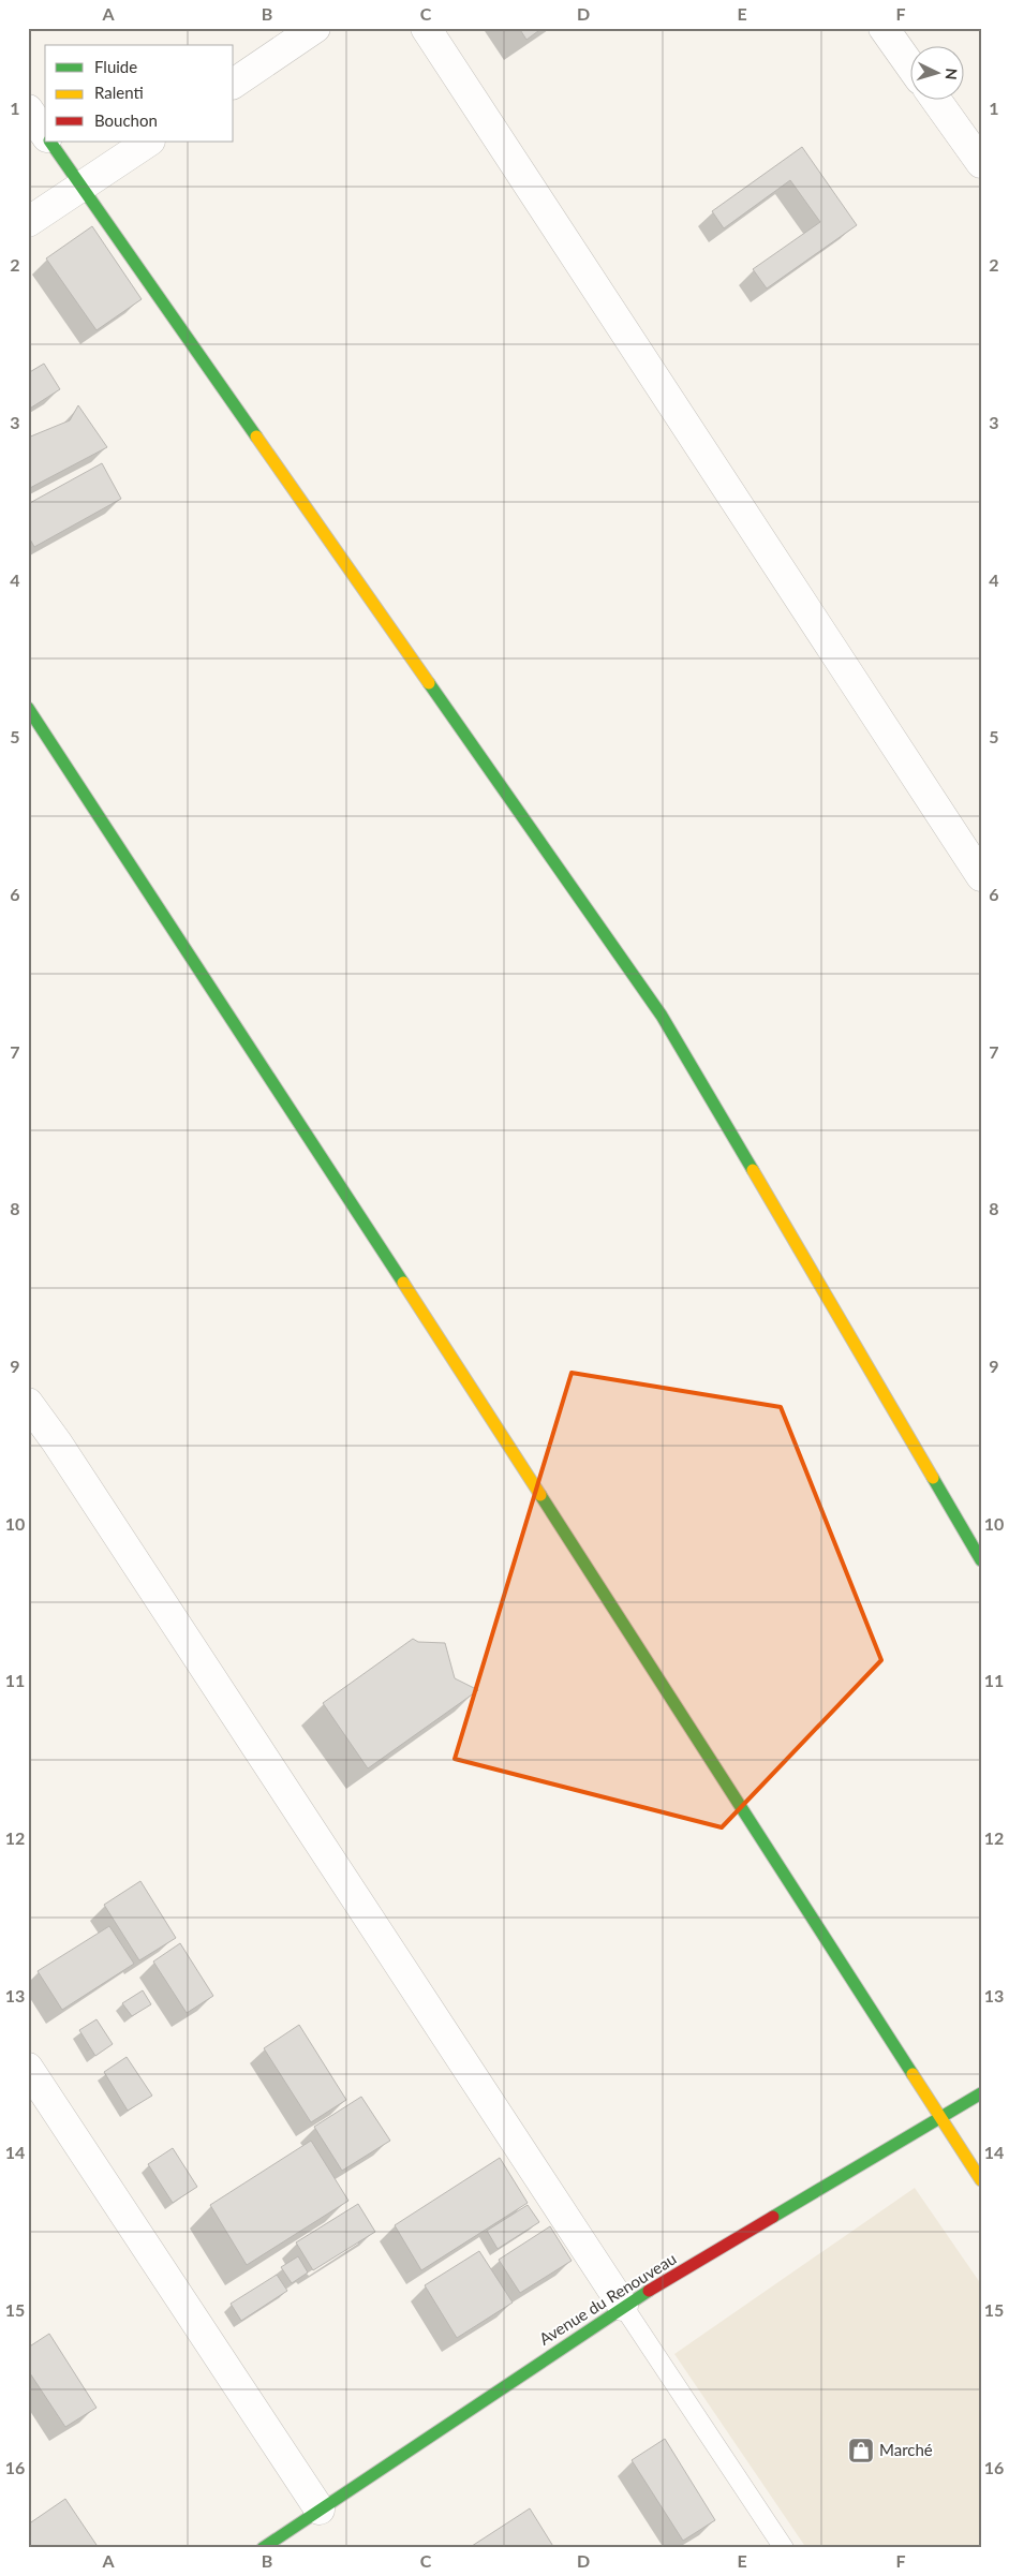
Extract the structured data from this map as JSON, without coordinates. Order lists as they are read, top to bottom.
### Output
{
  "streets": {
    "street": ["Avenue du Renouveau"]
  },
  "places": {
    "shop": ["Marché"]
  },
  "legend": ["Fluide", "Ralenti", "Bouchon"],
  "north": "right",
  "grid": {
    "columns": [
      "A",
      "B",
      "C",
      "D",
      "E",
      "F"
    ],
    "rows": [
      "1",
      "2",
      "3",
      "4",
      "5",
      "6",
      "7",
      "8",
      "9",
      "10",
      "11",
      "12",
      "13",
      "14",
      "15",
      "16"
    ]
  }
}
